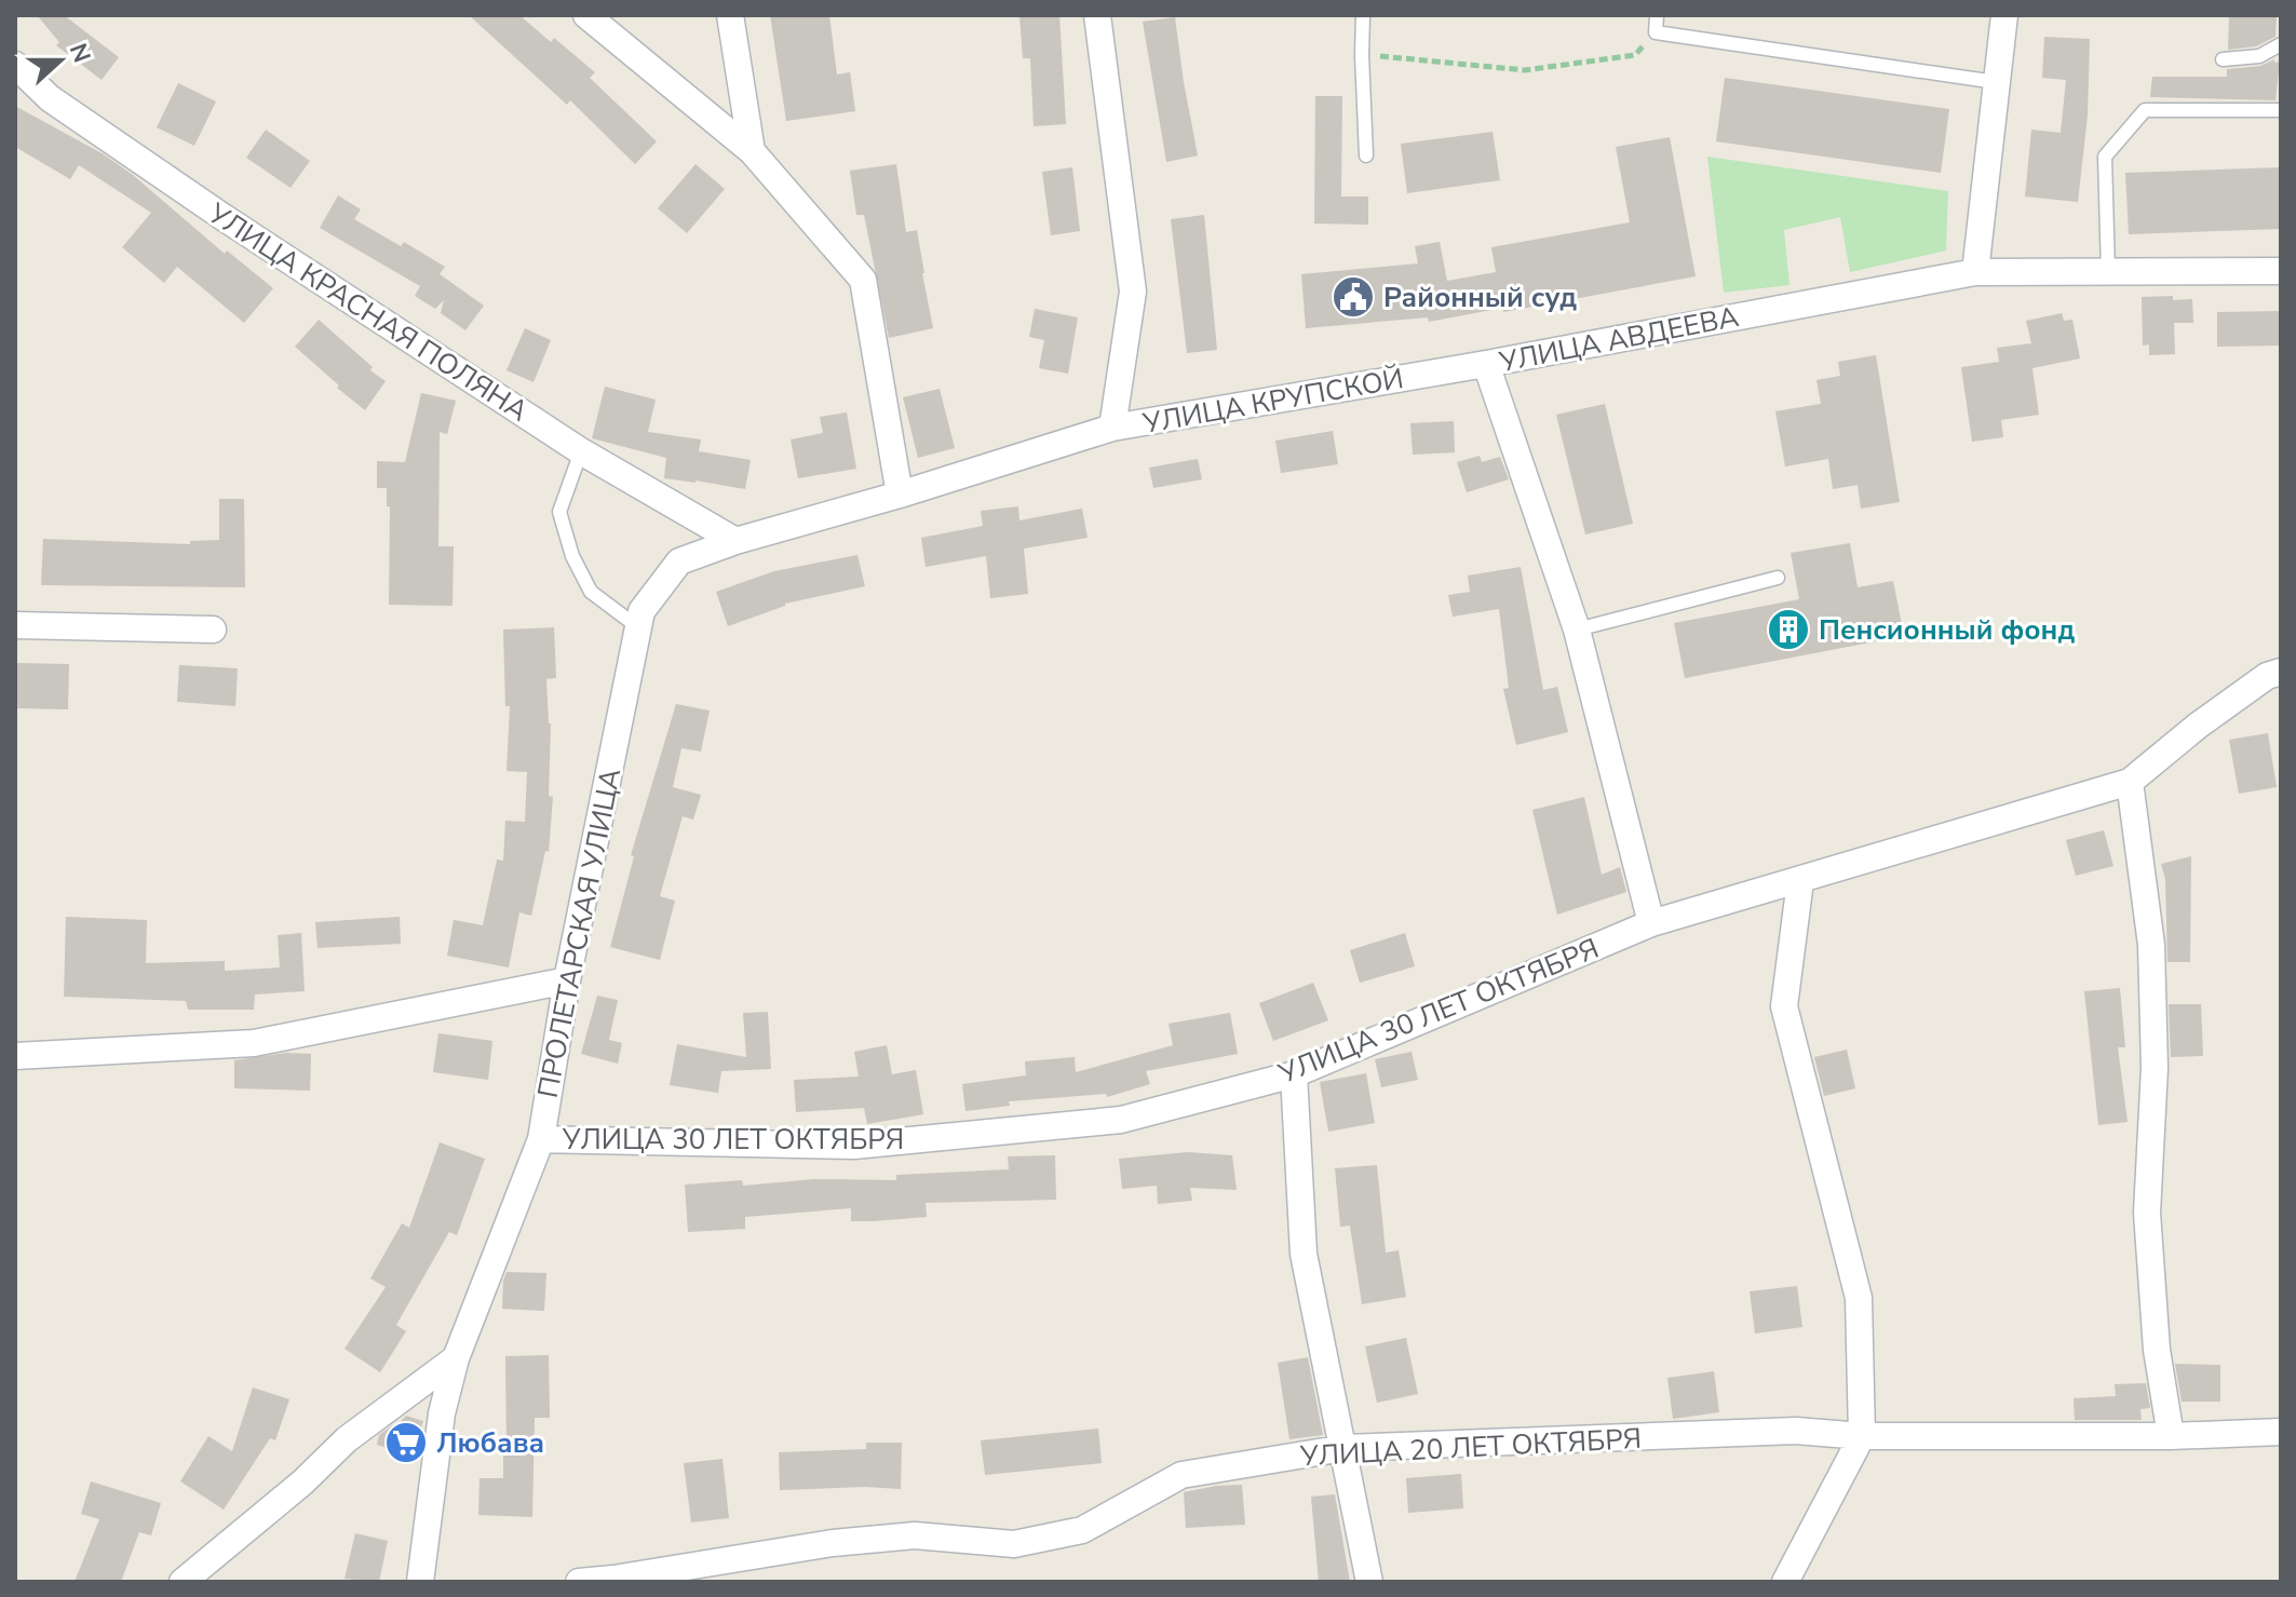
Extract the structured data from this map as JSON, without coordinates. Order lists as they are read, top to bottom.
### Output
{
  "streets": {
    "street": [
      "УЛИЦА КРАСНАЯ ПОЛЯНА",
      "УЛИЦА АВДЕЕВА",
      "УЛИЦА КРУПСКОЙ",
      "ПРОЛЕТАРСКАЯ УЛИЦА",
      "УЛИЦА 30 ЛЕТ ОКТЯБРЯ",
      "УЛИЦА 20 ЛЕТ ОКТЯБРЯ"
    ]
  },
  "crossings": [
    ["УЛИЦА КРАСНАЯ ПОЛЯНА", "ПРОЛЕТАРСКАЯ УЛИЦА"],
    ["УЛИЦА АВДЕЕВА", "УЛИЦА КРУПСКОЙ"],
    ["УЛИЦА АВДЕЕВА", "УЛИЦА 30 ЛЕТ ОКТЯБРЯ"],
    ["ПРОЛЕТАРСКАЯ УЛИЦА", "УЛИЦА 30 ЛЕТ ОКТЯБРЯ"]
  ],
  "places": {
    "public building": ["Районный суд"],
    "building": ["Пенсионный фонд"],
    "supermarket": ["Любава"]
  },
  "north": "right"
}
